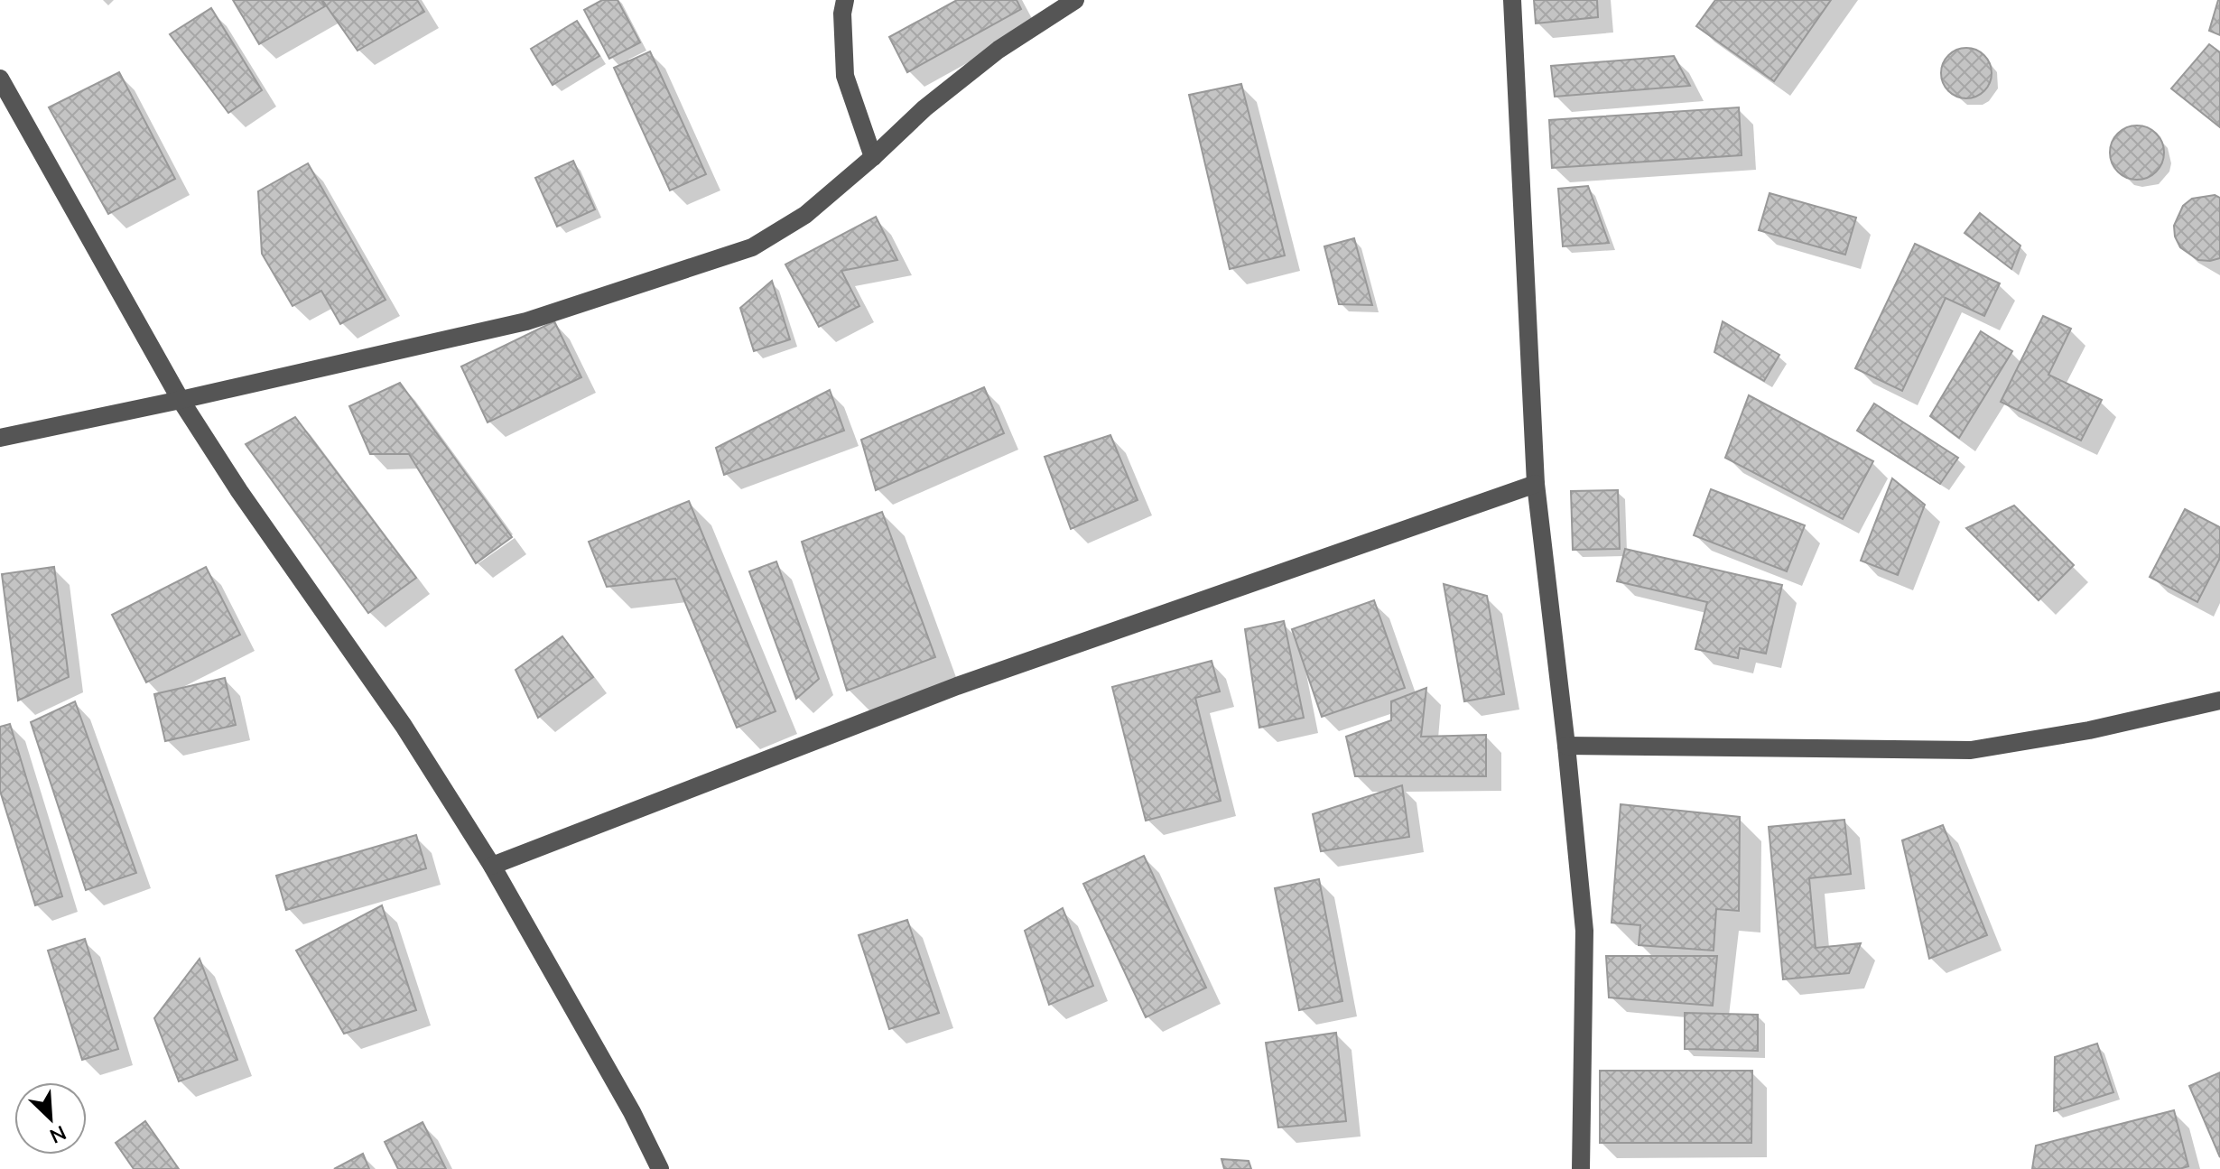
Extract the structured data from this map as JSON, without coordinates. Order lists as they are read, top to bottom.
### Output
{
  "north": "bottom right"
}
